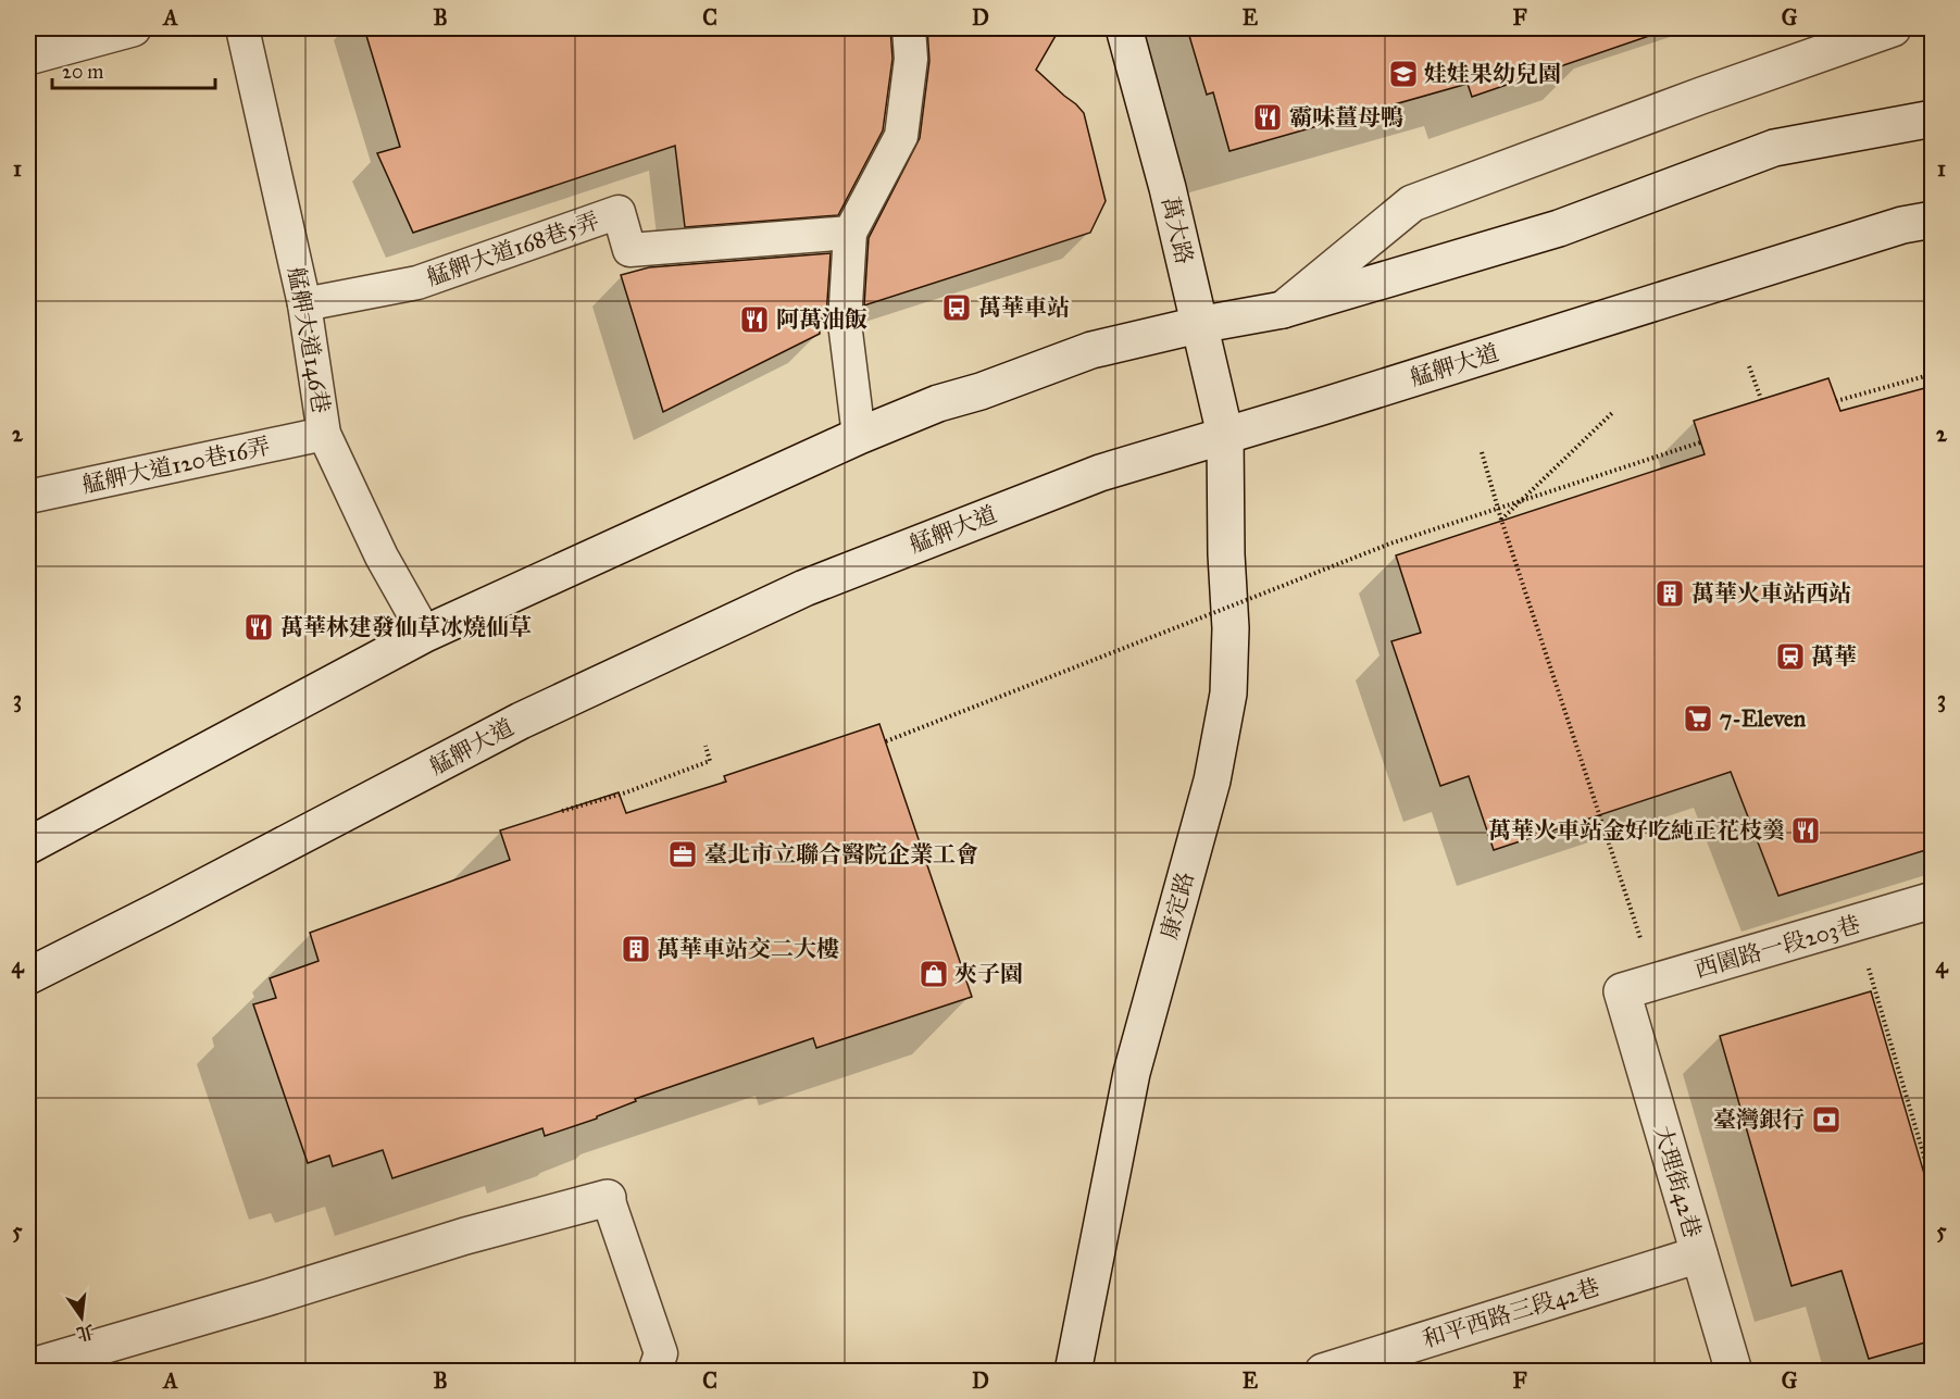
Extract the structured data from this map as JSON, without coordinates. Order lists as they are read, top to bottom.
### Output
{
  "streets": {
    "main road": [
      "萬大路",
      "艋舺大道",
      "康定路",
      "西園路一段203巷",
      "大理街42巷",
      "和平西路三段42巷"
    ],
    "lane": ["艋舺大道168巷5弄", "艋舺大道146巷", "艋舺大道120巷16弄"]
  },
  "crossings": [
    ["萬大路", "艋舺大道"],
    ["萬大路", "康定路"],
    ["艋舺大道168巷5弄", "艋舺大道146巷"],
    ["艋舺大道146巷", "艋舺大道120巷16弄"],
    ["艋舺大道", "康定路"],
    ["西園路一段203巷", "大理街42巷"],
    ["大理街42巷", "和平西路三段42巷"]
  ],
  "places": {
    "school or university": ["娃娃果幼兒園"],
    "restaurant": [
      "霸味薑母鴨",
      "阿萬油飯",
      "萬華林建發仙草冰燒仙草",
      "萬華火車站金好吃純正花枝羹"
    ],
    "bus stop": ["萬華車站"],
    "building": ["萬華火車站西站", "萬華車站交二大樓"],
    "station": ["萬華"],
    "supermarket": ["7-Eleven"],
    "office": ["臺北市立聯合醫院企業工會"],
    "shop": ["夾子園"],
    "bank": ["臺灣銀行"]
  },
  "scale_bar": "20 m",
  "north": "bottom",
  "grid": {
    "columns": [
      "A",
      "B",
      "C",
      "D",
      "E",
      "F",
      "G"
    ],
    "rows": [
      "1",
      "2",
      "3",
      "4",
      "5"
    ]
  }
}
